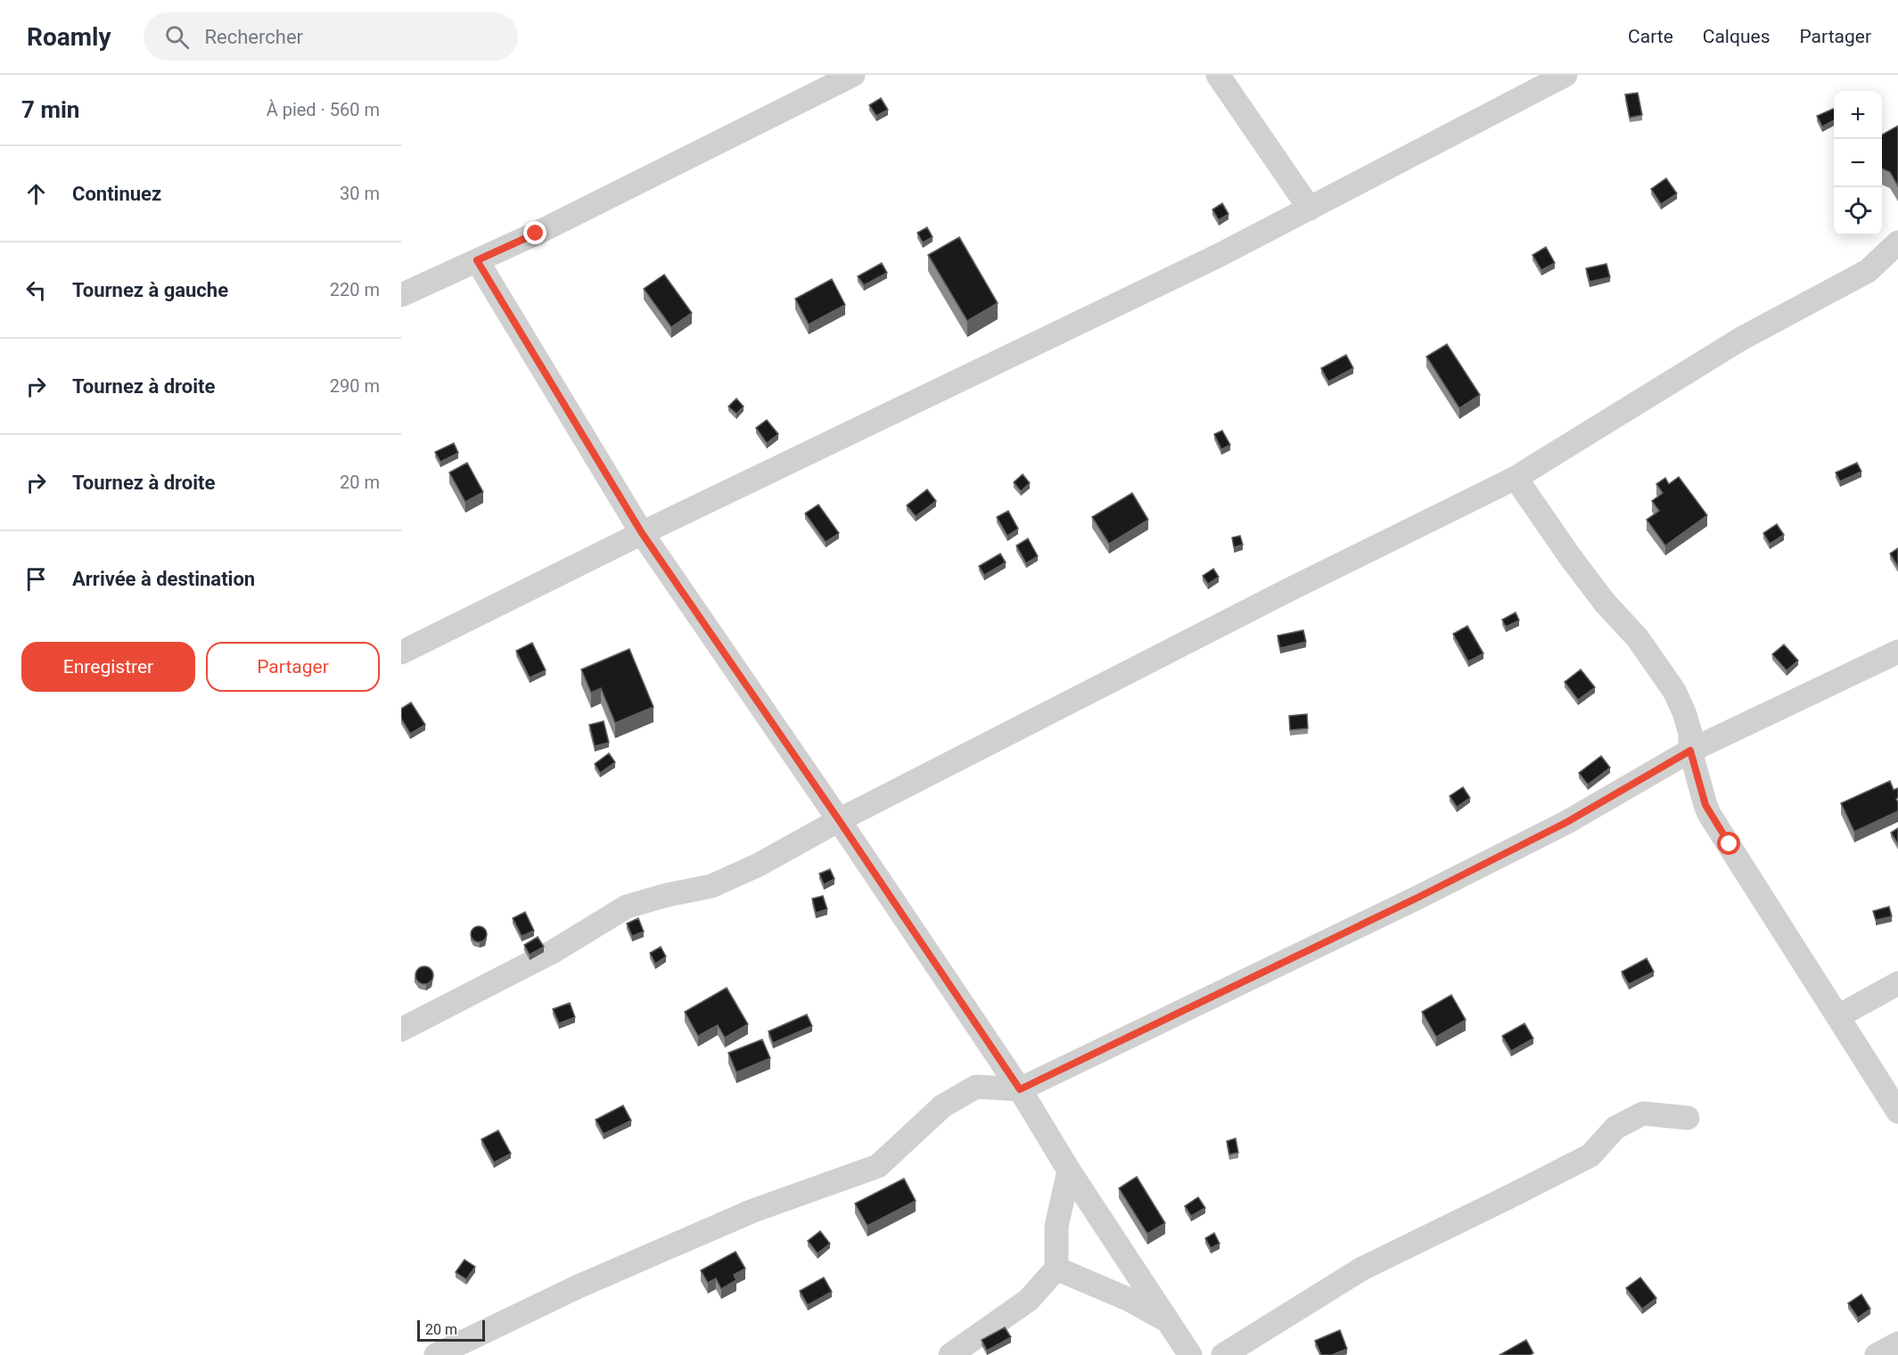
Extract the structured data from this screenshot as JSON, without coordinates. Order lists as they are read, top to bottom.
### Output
{
  "scale_bar": "20 m",
  "page": {
    "header": "Roamly",
    "search": "Rechercher",
    "nav": ["Carte", "Calques", "Partager"],
    "heading": ["7 min", "À pied · 560 m"],
    "map_buttons": ["+", "−"],
    "list": [
      ["Continuez", "30 m"],
      ["Tournez à gauche", "220 m"],
      ["Tournez à droite", "290 m"],
      ["Tournez à droite", "20 m"],
      "Arrivée à destination"
    ],
    "buttons": ["Enregistrer", "Partager"],
    "scale": "20 m"
  }
}
